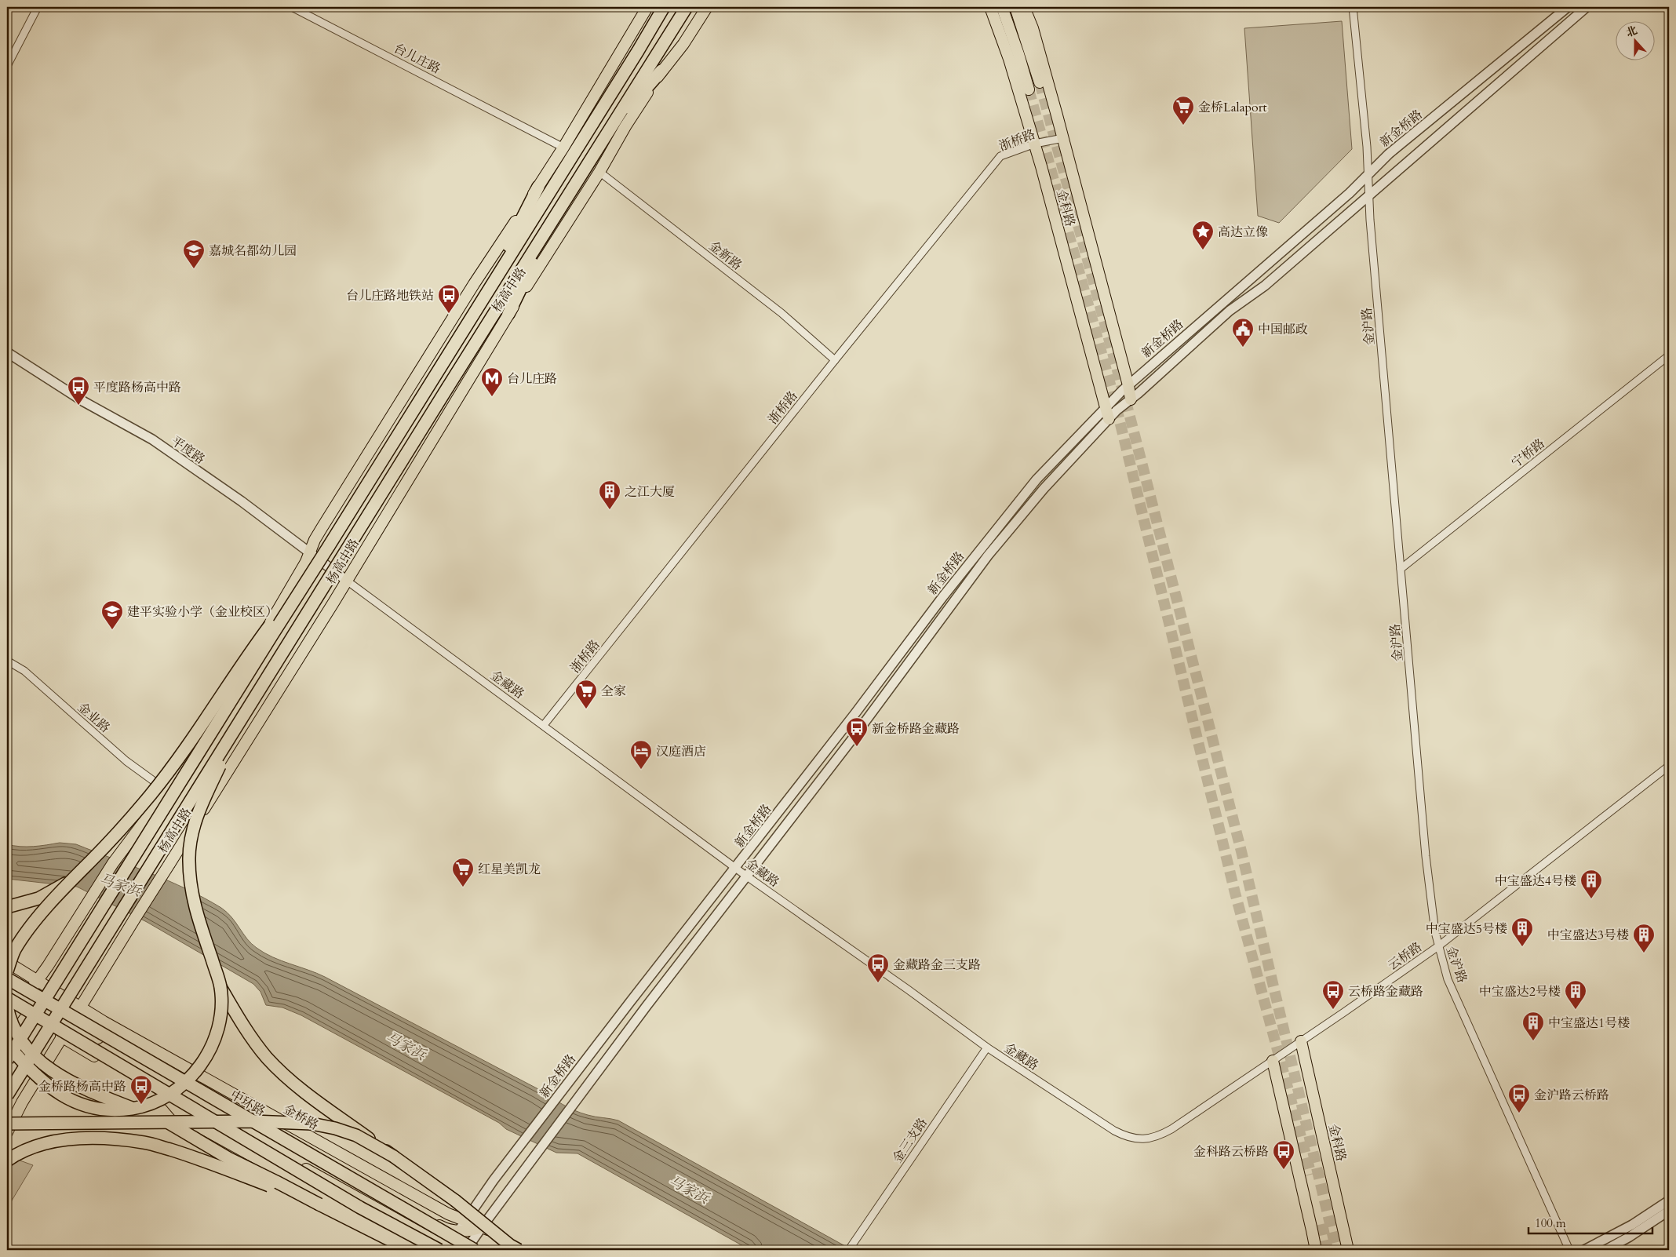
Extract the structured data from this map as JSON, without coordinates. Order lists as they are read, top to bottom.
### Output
{
  "streets": {
    "highway": ["杨高中路", "中环路"],
    "main road": ["金科路", "金桥路"],
    "street": [
      "台儿庄路",
      "新金桥路",
      "浙桥路",
      "金新路",
      "金沪路",
      "平度路",
      "宁桥路",
      "金藏路",
      "金业路",
      "云桥路",
      "金三支路"
    ]
  },
  "crossings": [
    ["新金桥路", "金科路"],
    ["新金桥路", "金沪路"],
    ["新金桥路", "金藏路"],
    ["新金桥路", "金桥路"],
    ["浙桥路", "金科路"],
    ["浙桥路", "金新路"],
    ["浙桥路", "金藏路"],
    ["金科路", "云桥路"],
    ["金新路", "杨高中路"],
    ["杨高中路", "平度路"],
    ["杨高中路", "金藏路"],
    ["杨高中路", "金桥路"],
    ["金沪路", "宁桥路"],
    ["金沪路", "云桥路"],
    ["平度路", "金藏路"],
    ["金藏路", "云桥路"],
    ["金藏路", "金三支路"]
  ],
  "water": ["马家浜"],
  "places": {
    "supermarket": ["金桥Lalaport", "全家", "红星美凯龙"],
    "place": ["高达立像"],
    "school or university": ["嘉城名都幼儿园", "建平实验小学（金业校区）"],
    "bus stop": [
      "台儿庄路地铁站",
      "平度路杨高中路",
      "新金桥路金藏路",
      "金藏路金三支路",
      "云桥路金藏路",
      "金桥路杨高中路",
      "金沪路云桥路",
      "金科路云桥路"
    ],
    "public building": ["中国邮政"],
    "metro station": ["台儿庄路"],
    "building": [
      "之江大厦",
      "中宝盛达4号楼",
      "中宝盛达5号楼",
      "中宝盛达3号楼",
      "中宝盛达2号楼",
      "中宝盛达1号楼"
    ],
    "hotel": ["汉庭酒店"]
  },
  "scale_bar": "100 m",
  "north": "top"
}
